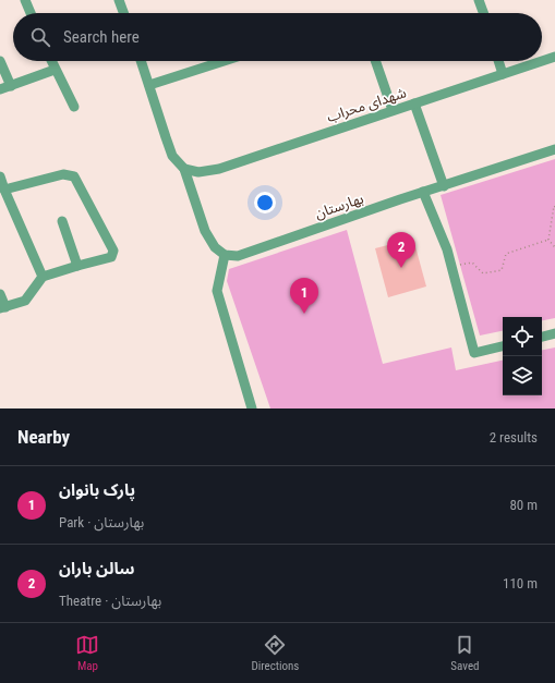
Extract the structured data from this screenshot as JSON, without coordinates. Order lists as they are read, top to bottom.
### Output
{
  "streets": {
    "street": ["شهدای محراب", "بهارستان"]
  },
  "page": {
    "search": "Search here",
    "pins": ["2", "1"],
    "heading": ["Nearby", "2 results"],
    "list": [
      {
        "mark": "1",
        "name": "پارک بانوان",
        "note": "Park · بهارستان",
        "value": "80 m"
      },
      {
        "mark": "2",
        "name": "سالن باران",
        "note": "Theatre · بهارستان",
        "value": "110 m"
      }
    ],
    "nav": ["Map", "Directions", "Saved"]
  }
}
